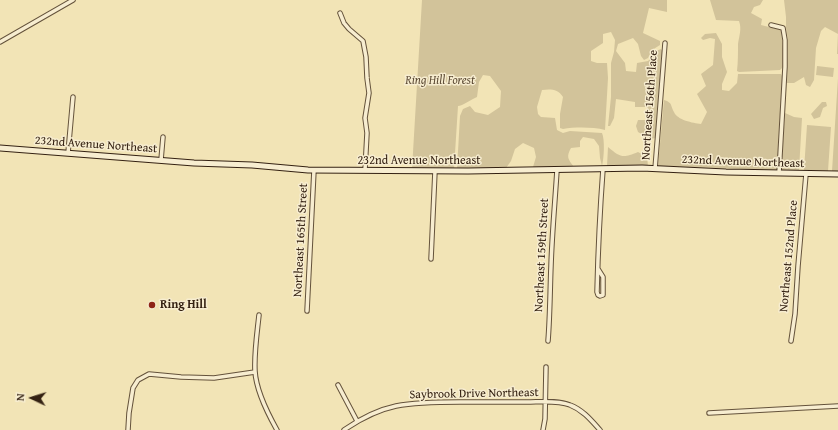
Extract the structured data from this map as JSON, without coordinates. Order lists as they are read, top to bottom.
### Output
{
  "streets": {
    "street": [
      "Northeast 156th Place",
      "232nd Avenue Northeast",
      "Northeast 165th Street",
      "Northeast 159th Street",
      "Northeast 152nd Place",
      "Saybrook Drive Northeast"
    ]
  },
  "crossings": [
    ["Northeast 156th Place", "232nd Avenue Northeast"],
    ["232nd Avenue Northeast", "Northeast 165th Street"],
    ["232nd Avenue Northeast", "Northeast 159th Street"],
    ["232nd Avenue Northeast", "Northeast 152nd Place"]
  ],
  "parks": ["Ring Hill Forest"],
  "places": ["Ring Hill"],
  "north": "left"
}
